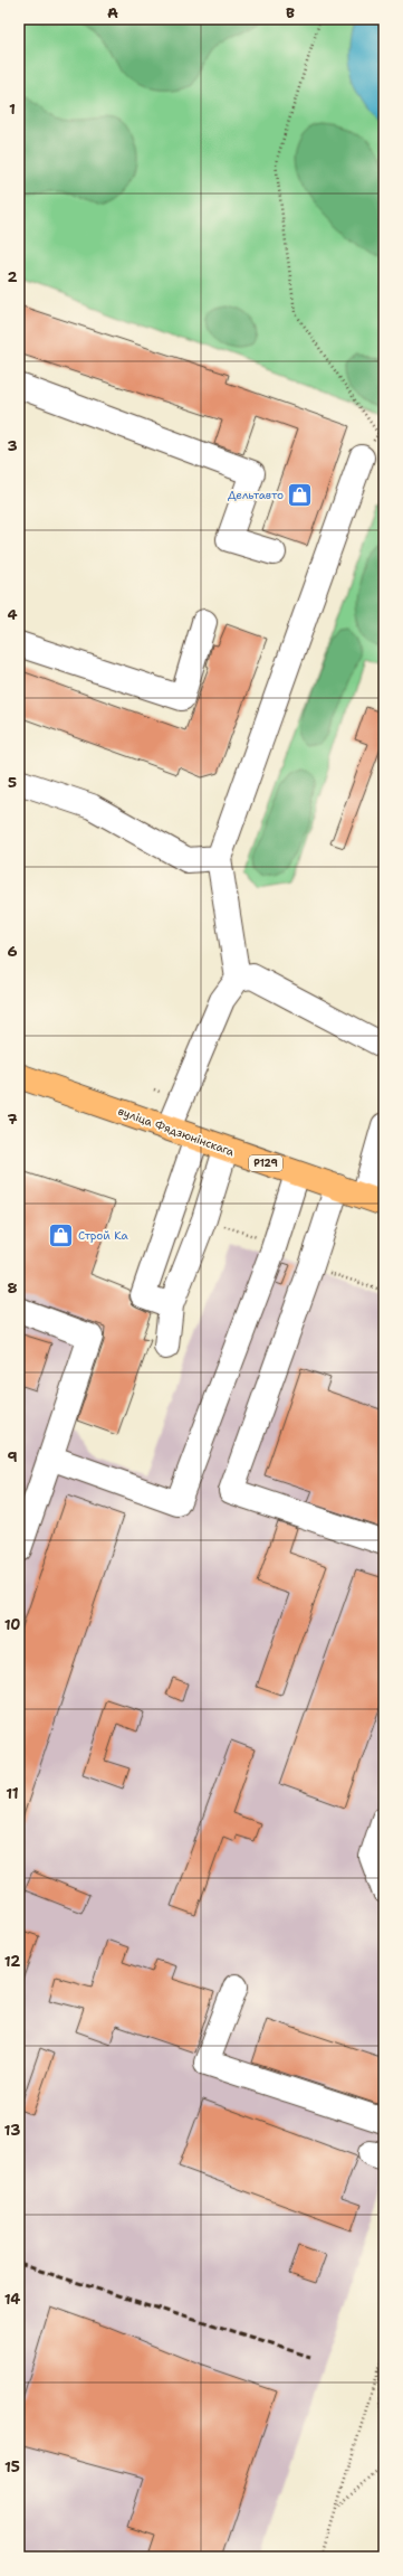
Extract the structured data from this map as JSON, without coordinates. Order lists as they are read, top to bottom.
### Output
{
  "streets": {
    "main road": ["вуліца Фядзюнінскага", "Р129"]
  },
  "places": {
    "shop": ["Дельтавто", "Строй Ка"]
  },
  "grid": {
    "columns": ["A", "B"],
    "rows": [
      "1",
      "2",
      "3",
      "4",
      "5",
      "6",
      "7",
      "8",
      "9",
      "10",
      "11",
      "12",
      "13",
      "14",
      "15"
    ]
  }
}
